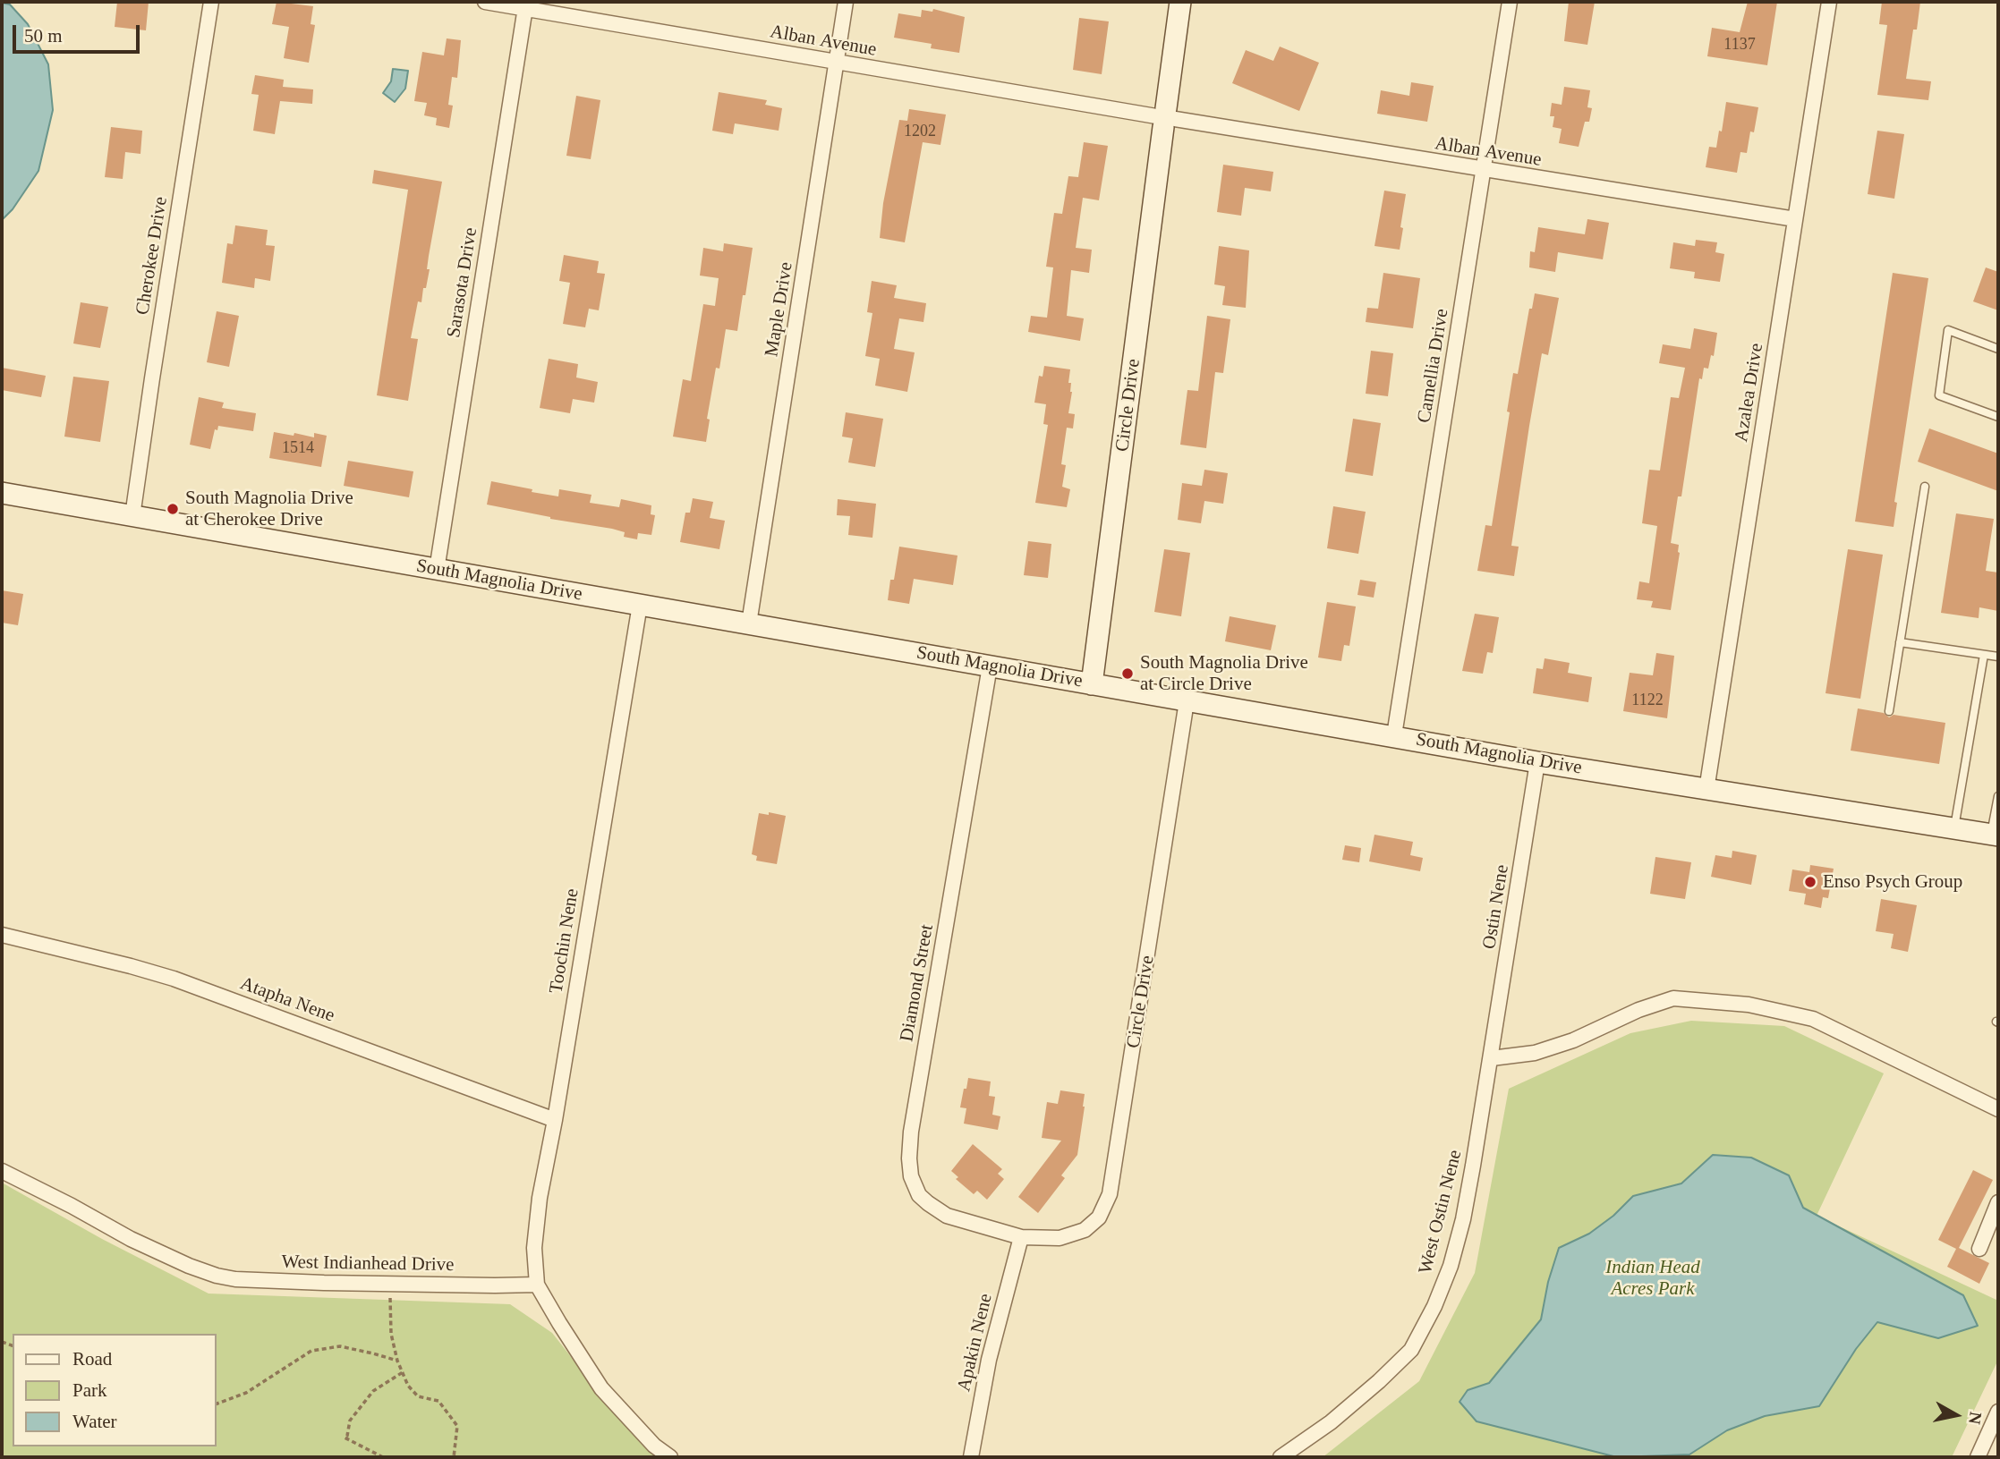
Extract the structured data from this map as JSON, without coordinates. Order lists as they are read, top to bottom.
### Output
{
  "streets": {
    "main road": ["Circle Drive", "South Magnolia Drive"],
    "street": [
      "Alban Avenue",
      "Cherokee Drive",
      "Sarasota Drive",
      "Maple Drive",
      "Camellia Drive",
      "Azalea Drive",
      "Ostin Nene",
      "Toochin Nene",
      "Diamond Street",
      "Atapha Nene",
      "West Ostin Nene",
      "West Indianhead Drive",
      "Apakin Nene"
    ]
  },
  "crossings": [
    ["Alban Avenue", "Sarasota Drive"],
    ["Alban Avenue", "Maple Drive"],
    ["Alban Avenue", "Camellia Drive"],
    ["Alban Avenue", "Azalea Drive"],
    ["Alban Avenue", "Circle Drive"],
    ["Cherokee Drive", "South Magnolia Drive"],
    ["Sarasota Drive", "South Magnolia Drive"],
    ["Maple Drive", "South Magnolia Drive"],
    ["Camellia Drive", "South Magnolia Drive"],
    ["Azalea Drive", "South Magnolia Drive"],
    ["Circle Drive", "South Magnolia Drive"],
    ["Circle Drive", "Diamond Street"],
    ["Circle Drive", "Apakin Nene"],
    ["South Magnolia Drive", "Ostin Nene"],
    ["South Magnolia Drive", "Toochin Nene"],
    ["South Magnolia Drive", "Diamond Street"],
    ["Ostin Nene", "West Ostin Nene"],
    ["Toochin Nene", "Atapha Nene"],
    ["Toochin Nene", "West Indianhead Drive"],
    ["Diamond Street", "Apakin Nene"]
  ],
  "parks": ["Indian Head Acres Park"],
  "places": ["South Magnolia Drive at Cherokee Drive", "South Magnolia Drive at Circle Drive", "Enso Psych Group"],
  "house_numbers": [
    "1137",
    "1202",
    "1514",
    "1122"
  ],
  "legend": ["Road", "Park", "Water"],
  "scale_bar": "50 m",
  "north": "right"
}
